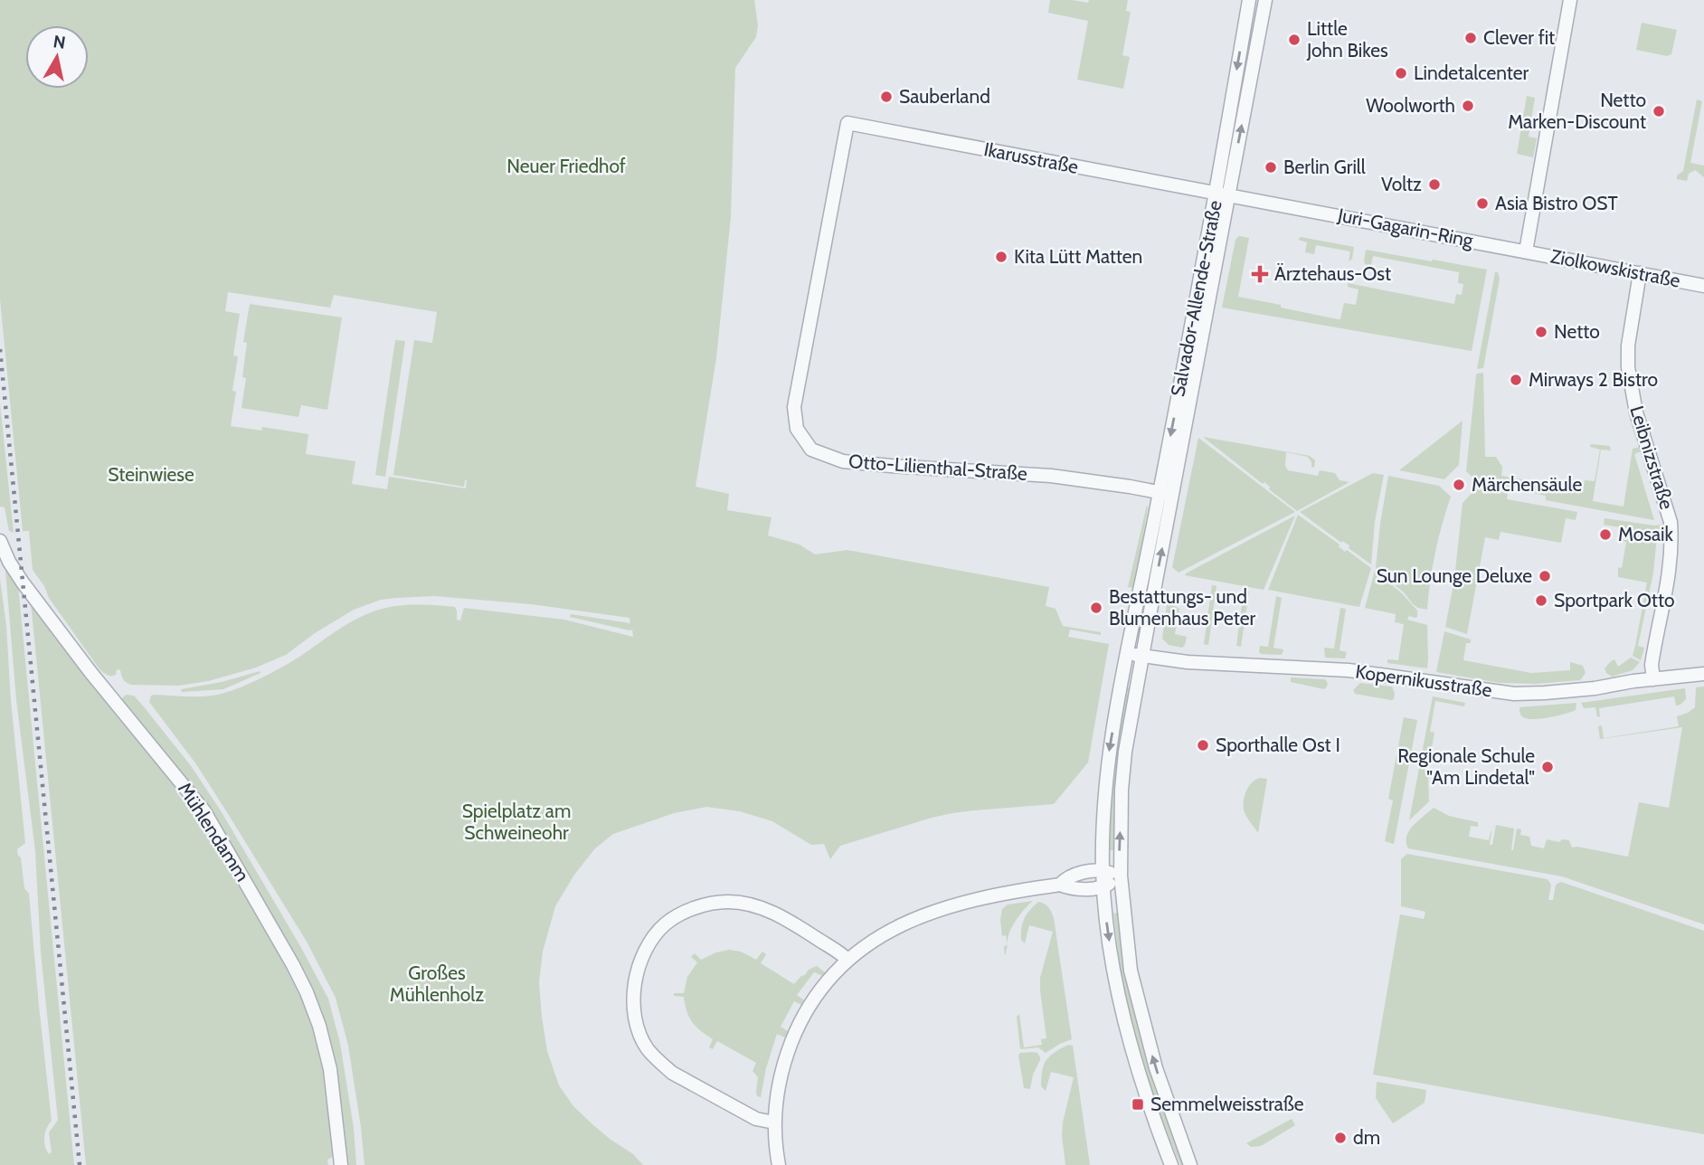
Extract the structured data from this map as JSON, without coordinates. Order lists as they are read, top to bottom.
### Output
{
  "streets": {
    "street": [
      "Ikarusstraße",
      "Juri-Gagarin-Ring",
      "Ziolkowskistraße",
      "Salvador-Allende-Straße",
      "Leibnizstraße",
      "Otto-Lilienthal-Straße",
      "Kopernikusstraße",
      "Mühlendamm"
    ]
  },
  "crossings": [
    ["Ikarusstraße", "Salvador-Allende-Straße"],
    ["Ikarusstraße", "Otto-Lilienthal-Straße"],
    ["Juri-Gagarin-Ring", "Ziolkowskistraße"],
    ["Juri-Gagarin-Ring", "Salvador-Allende-Straße"],
    ["Ziolkowskistraße", "Leibnizstraße"],
    ["Salvador-Allende-Straße", "Otto-Lilienthal-Straße"],
    ["Salvador-Allende-Straße", "Kopernikusstraße"],
    ["Leibnizstraße", "Kopernikusstraße"]
  ],
  "parks": [
    "Neuer Friedhof",
    "Steinwiese",
    "Spielplatz am Schweineohr",
    "Großes Mühlenholz"
  ],
  "places": {
    "other": [
      "Clever fit",
      "Little John Bikes",
      "Lindetalcenter",
      "Sauberland",
      "Woolworth",
      "Netto Marken-Discount",
      "Berlin Grill",
      "Voltz",
      "Asia Bistro OST",
      "Kita Lütt Matten",
      "Netto",
      "Mirways 2 Bistro",
      "Märchensäule",
      "Mosaik",
      "Sun Lounge Deluxe",
      "Sportpark Otto",
      "Bestattungs- und Blumenhaus Peter",
      "Sporthalle Ost I",
      "Regionale Schule \"Am Lindetal\"",
      "dm"
    ],
    "health": ["Ärztehaus-Ost"],
    "transit": ["Semmelweisstraße"]
  },
  "north": "top"
}
